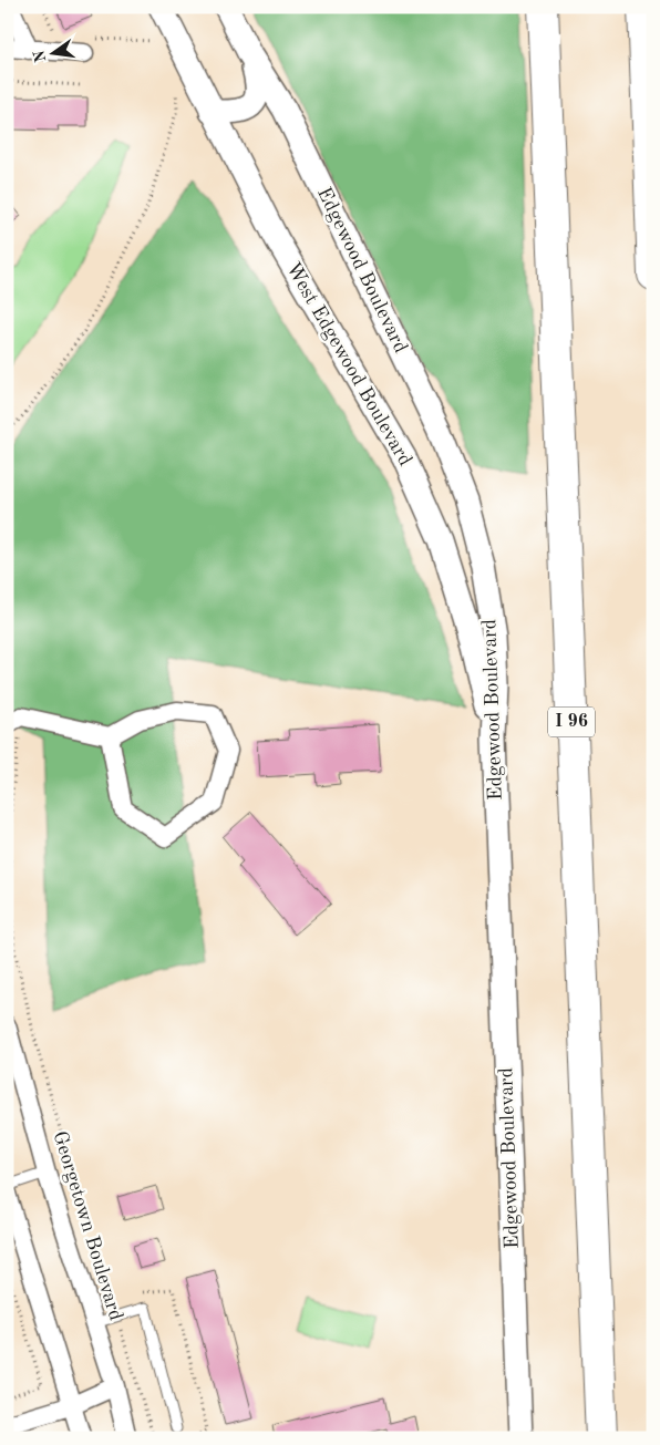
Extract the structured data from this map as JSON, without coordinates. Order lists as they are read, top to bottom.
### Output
{
  "streets": {
    "highway": ["I 96"],
    "street": ["Edgewood Boulevard", "West Edgewood Boulevard", "Georgetown Boulevard"]
  },
  "crossings": [
    ["Edgewood Boulevard", "West Edgewood Boulevard"]
  ],
  "north": "left"
}
